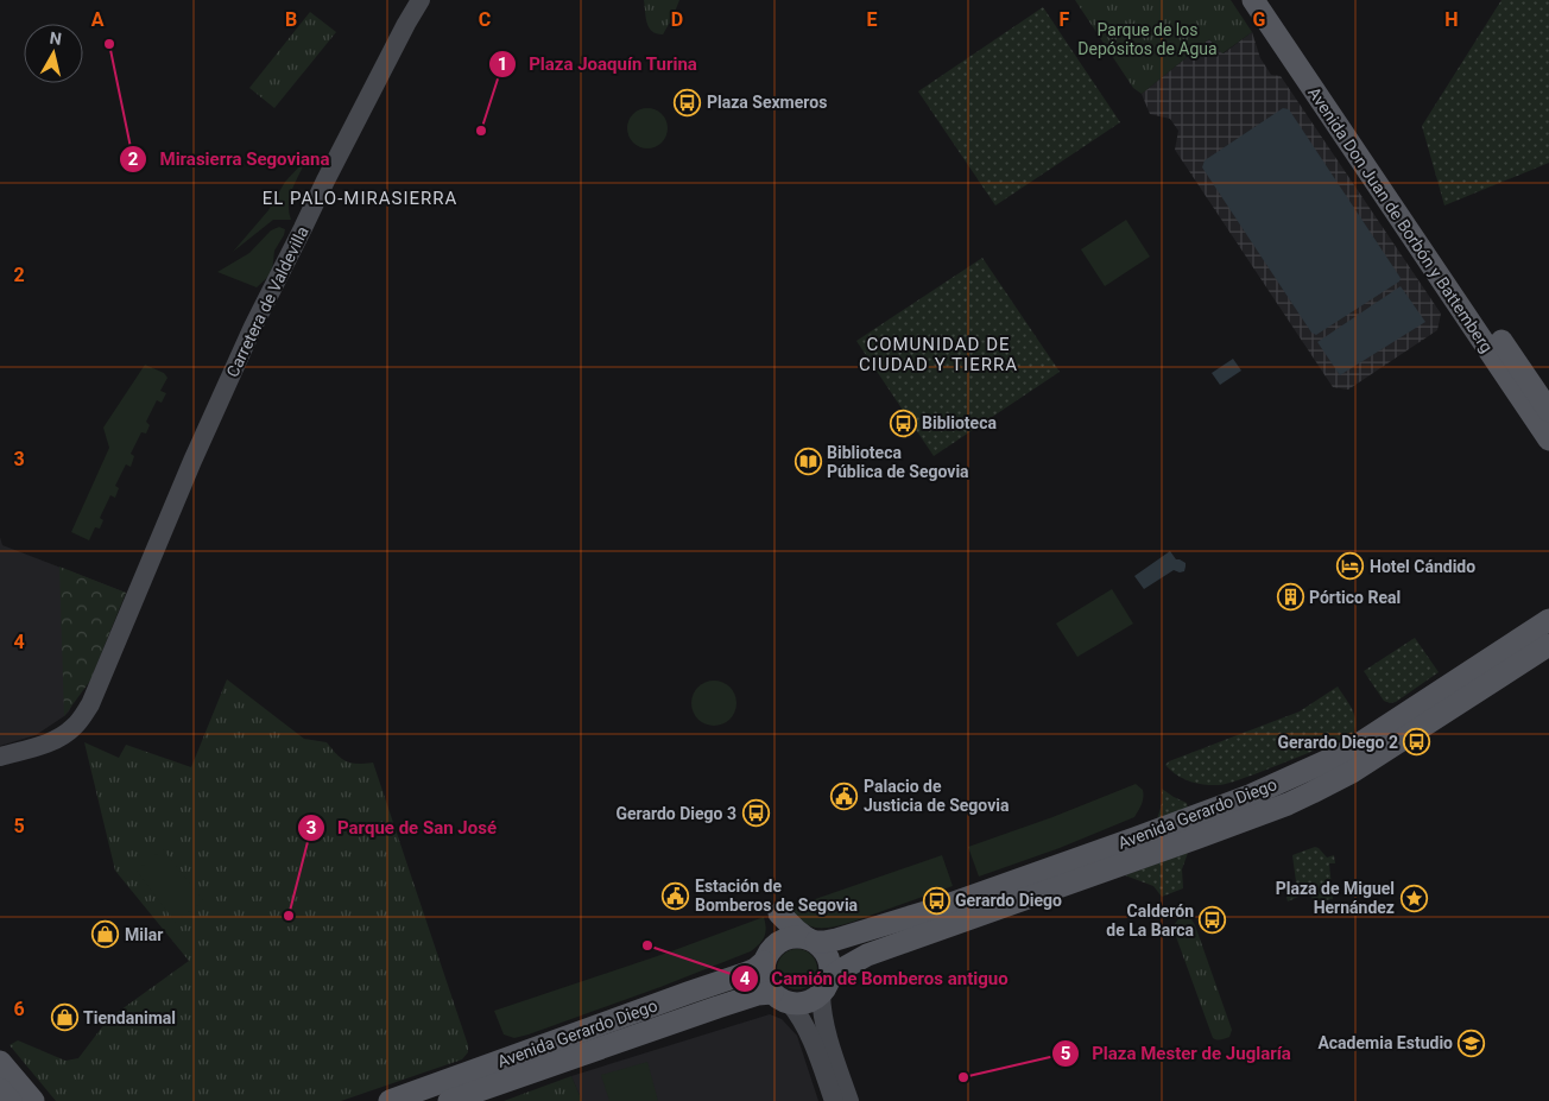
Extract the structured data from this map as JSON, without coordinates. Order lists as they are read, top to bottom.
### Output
{
  "streets": {
    "main road": ["Avenida Don Juan de Borbón y Battemberg", "Avenida Gerardo Diego"],
    "street": ["Carretera de Valdevilla"]
  },
  "districts": ["EL PALO-MIRASIERRA", "COMUNIDAD DE CIUDAD Y TIERRA"],
  "parks": ["Parque de los Depósitos de Agua"],
  "places": {
    "other": [
      "Mirasierra Segoviana",
      "Plaza Joaquín Turina",
      "Parque de San José",
      "Camión de Bomberos antiguo",
      "Plaza Mester de Juglaría"
    ],
    "bus stop": [
      "Plaza Sexmeros",
      "Biblioteca",
      "Gerardo Diego 2",
      "Gerardo Diego 3",
      "Gerardo Diego",
      "Calderón de La Barca"
    ],
    "library": ["Biblioteca Pública de Segovia"],
    "hotel": ["Hotel Cándido"],
    "building": ["Pórtico Real"],
    "public building": ["Palacio de Justicia de Segovia", "Estación de Bomberos de Segovia"],
    "place": ["Plaza de Miguel Hernández"],
    "shop": ["Milar", "Tiendanimal"],
    "school or university": ["Academia Estudio"]
  },
  "north": "top",
  "grid": {
    "columns": [
      "A",
      "B",
      "C",
      "D",
      "E",
      "F",
      "G",
      "H"
    ],
    "rows": [
      "2",
      "3",
      "4",
      "5",
      "6"
    ]
  }
}
